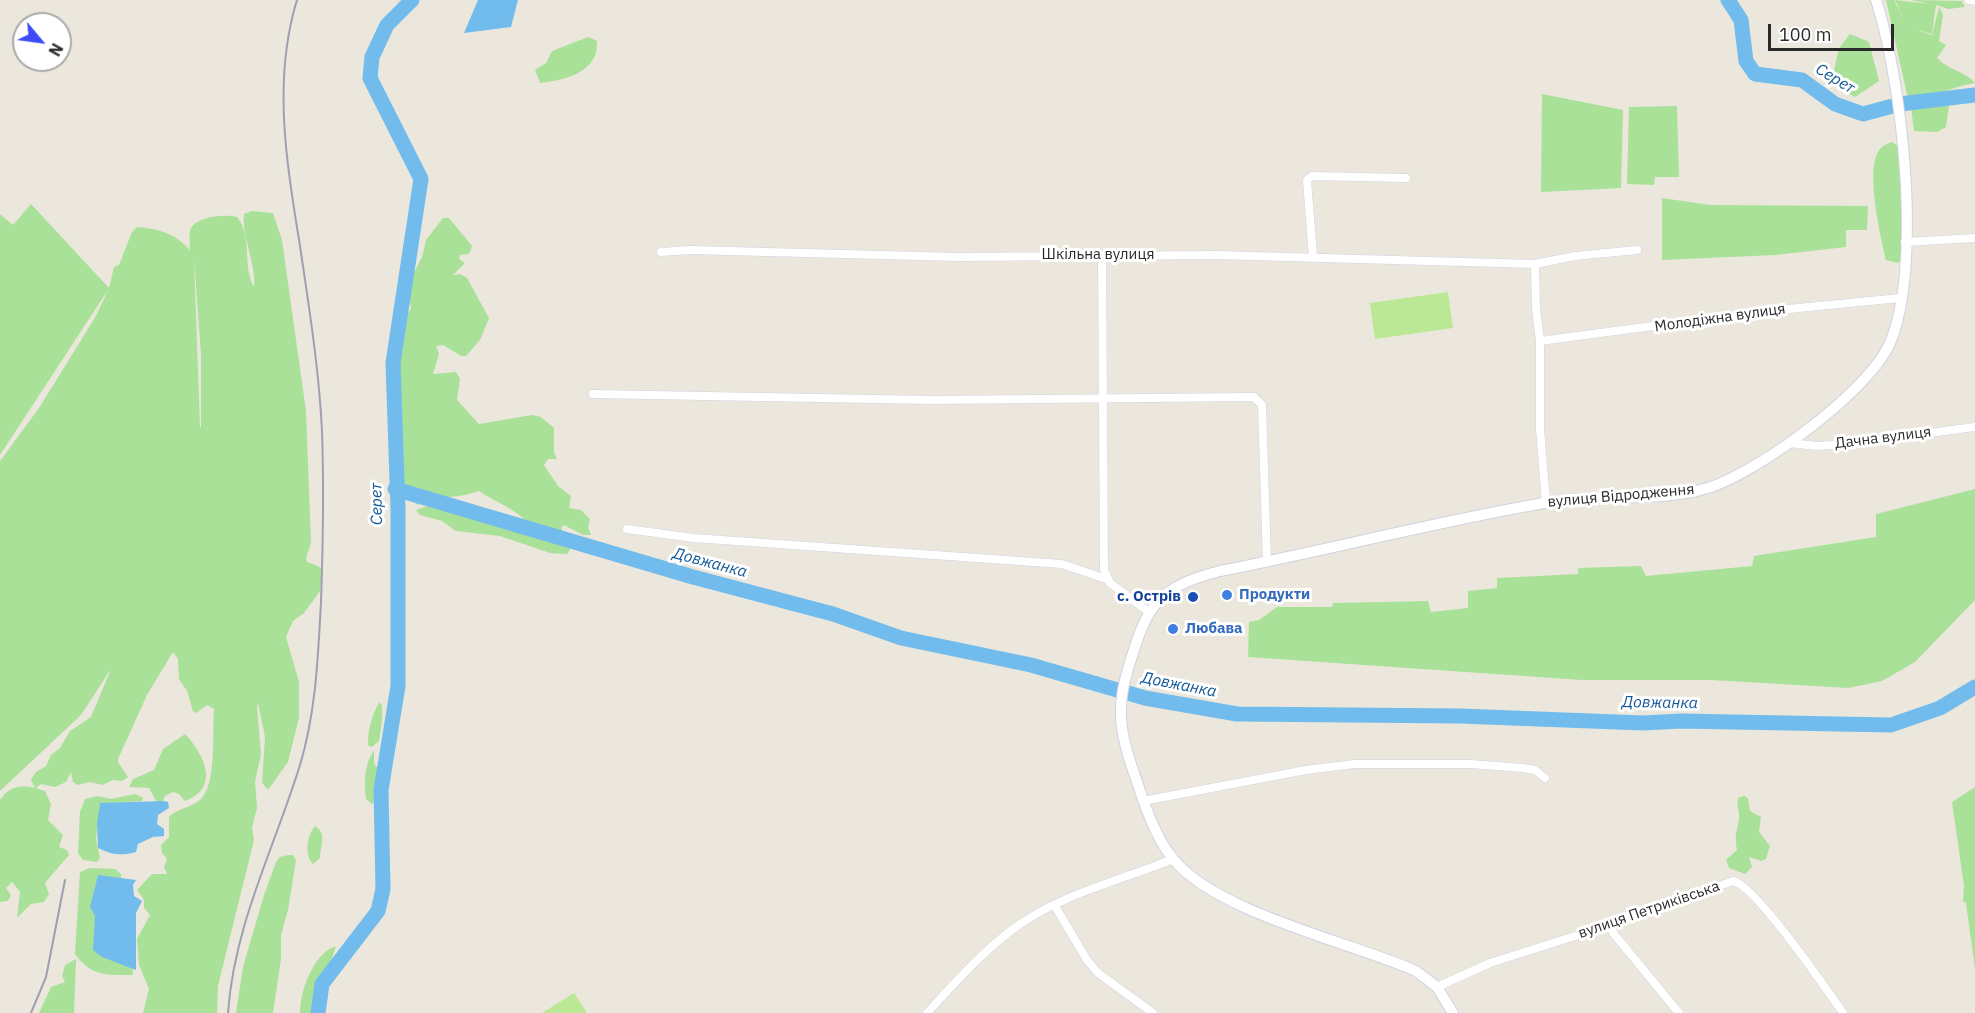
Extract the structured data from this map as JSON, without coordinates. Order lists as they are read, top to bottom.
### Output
{
  "streets": {
    "street": [
      "Шкільна вулиця",
      "Молодіжна вулиця",
      "Дачна вулиця",
      "вулиця Відродження",
      "вулиця Петриківська"
    ]
  },
  "crossings": [
    ["Молодіжна вулиця", "вулиця Відродження"],
    ["Дачна вулиця", "вулиця Відродження"],
    ["вулиця Відродження", "вулиця Петриківська"]
  ],
  "water": ["Серет", "Довжанка"],
  "places": ["Продукти", "с. Острів", "Любава"],
  "scale_bar": "100 m",
  "north": "bottom right"
}
